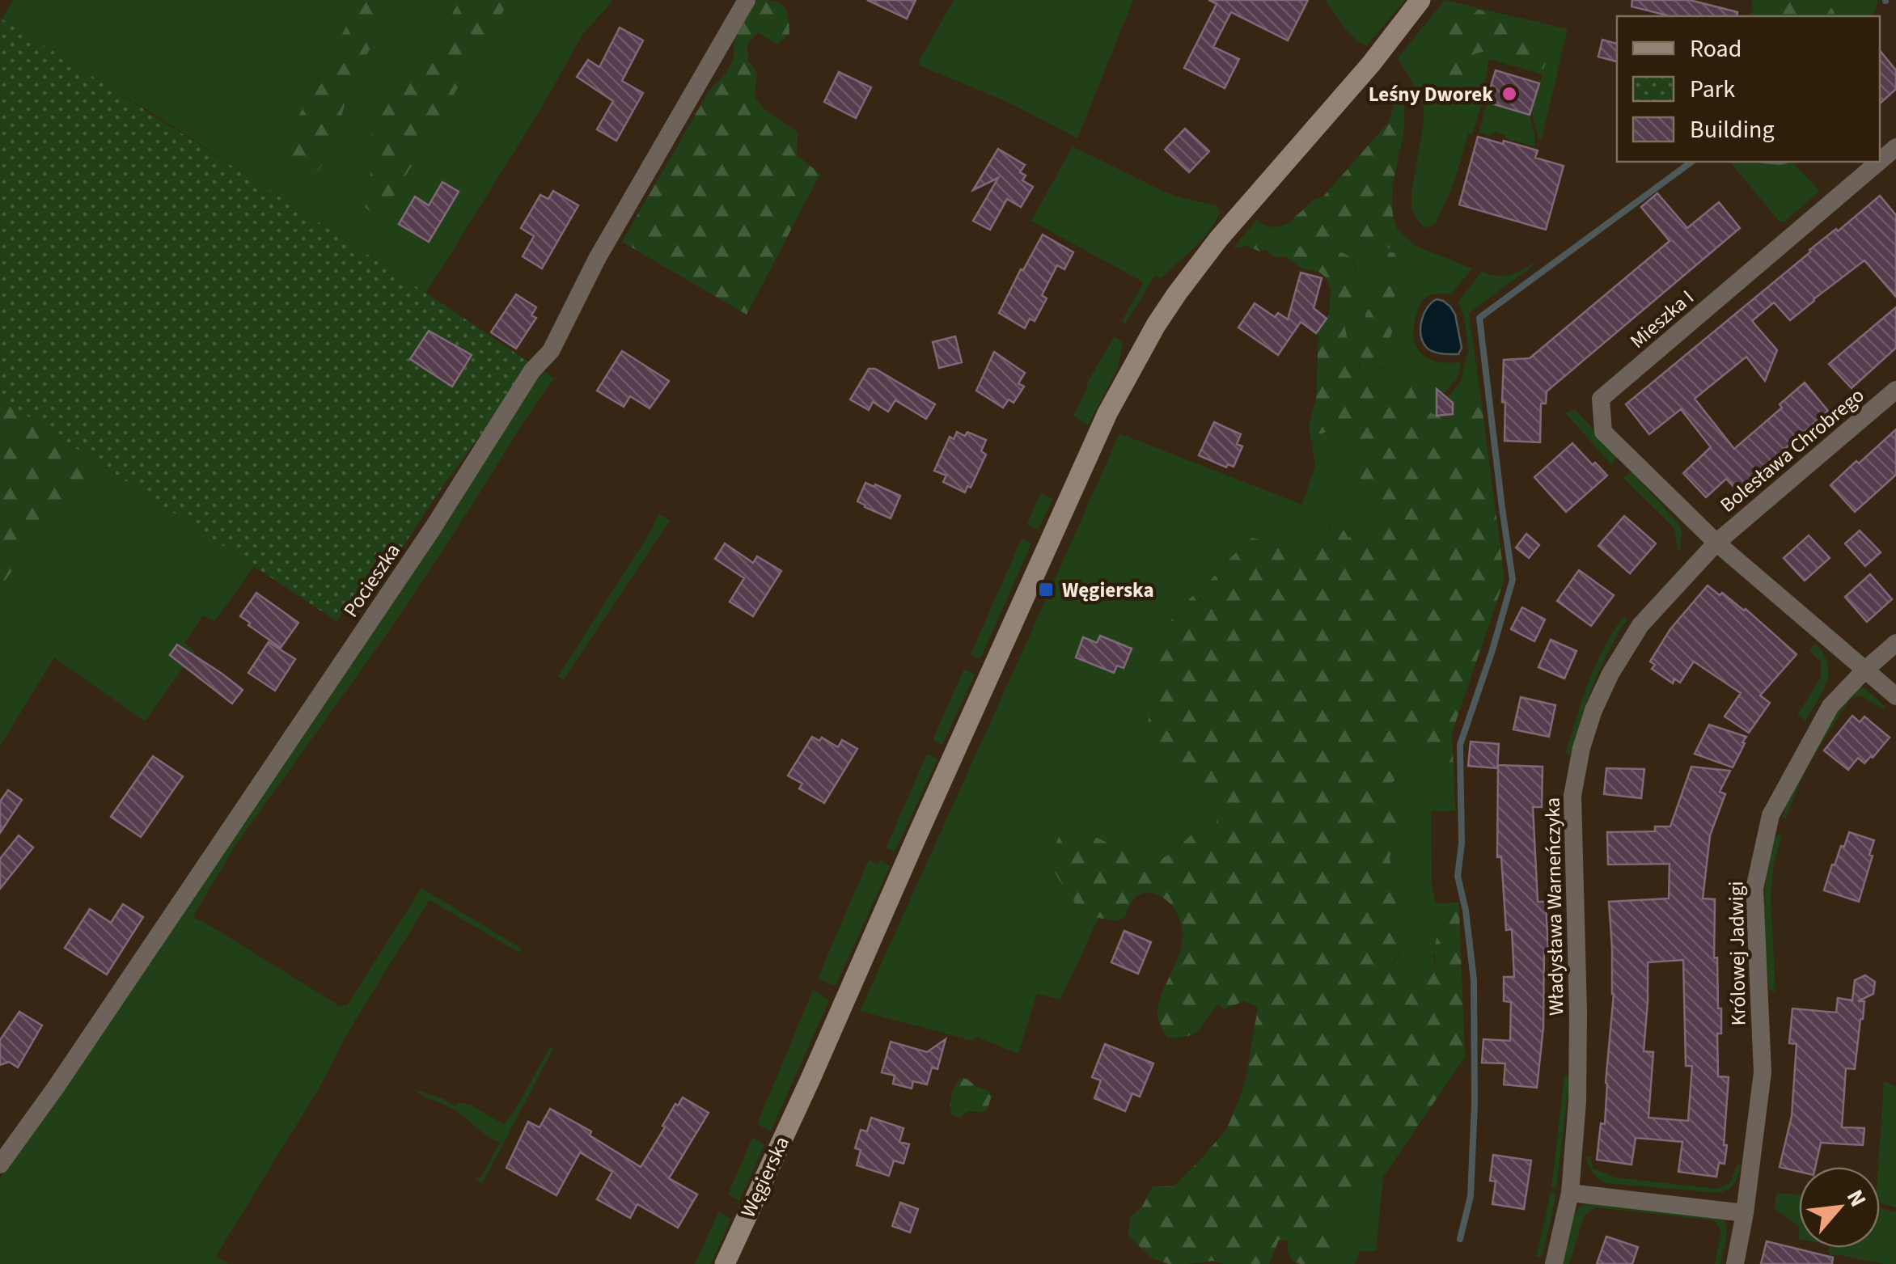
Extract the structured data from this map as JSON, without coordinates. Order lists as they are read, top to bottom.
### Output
{
  "streets": {
    "main road": ["Węgierska"],
    "street": [
      "Mieszka I",
      "Bolesława Chrobrego",
      "Pocieszka",
      "Władysława Warneńczyka",
      "Królowej Jadwigi"
    ]
  },
  "crossings": [
    ["Mieszka I", "Bolesława Chrobrego"],
    ["Mieszka I", "Władysława Warneńczyka"],
    ["Bolesława Chrobrego", "Władysława Warneńczyka"]
  ],
  "places": {
    "other": ["Leśny Dworek"],
    "transit": ["Węgierska"]
  },
  "legend": ["Road", "Park", "Building"],
  "north": "top right"
}
